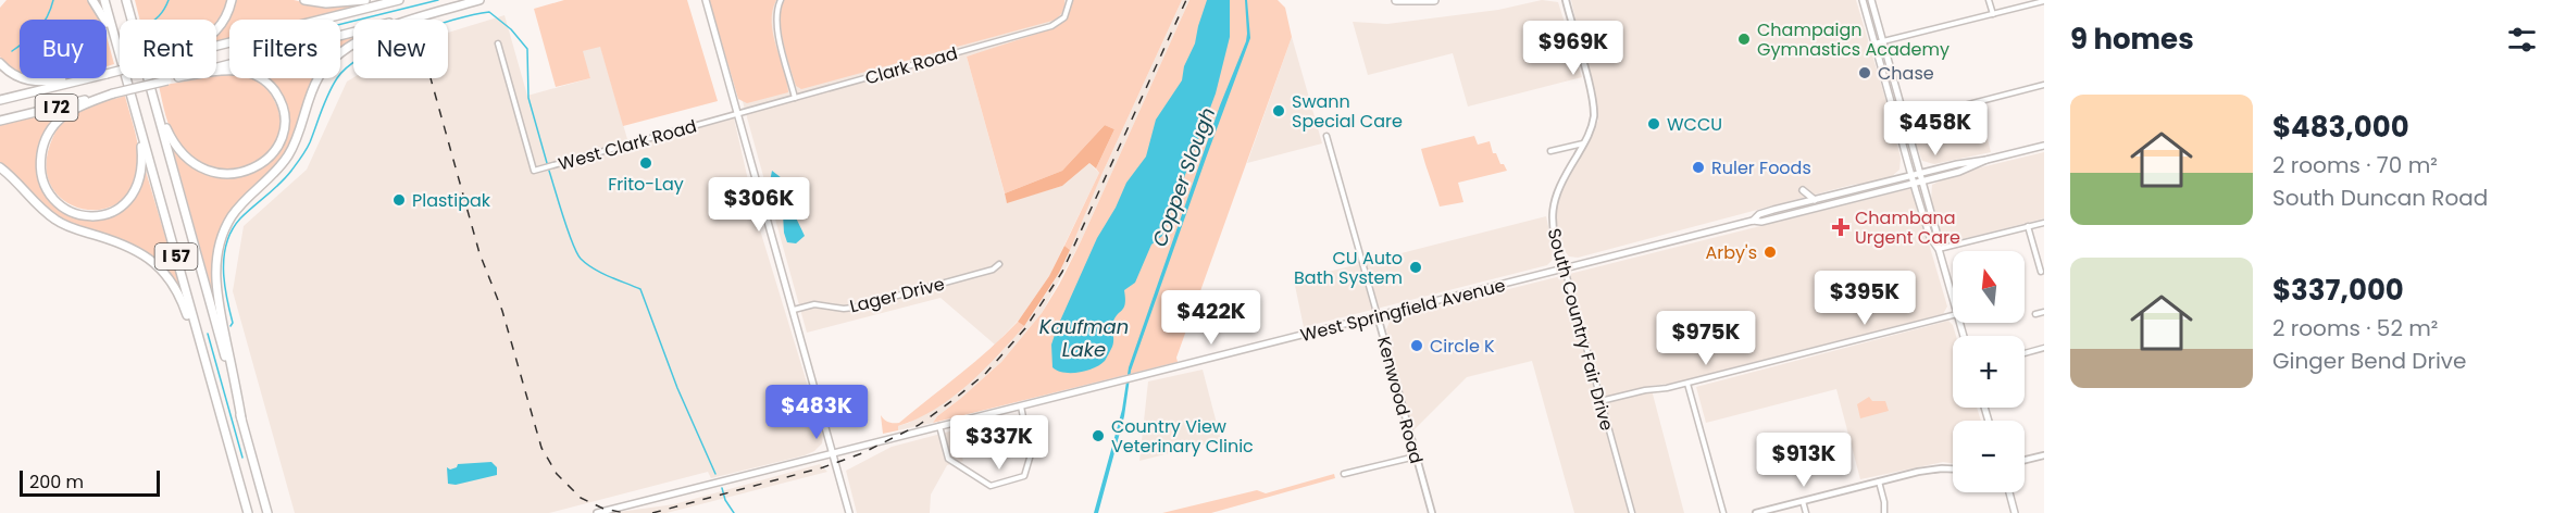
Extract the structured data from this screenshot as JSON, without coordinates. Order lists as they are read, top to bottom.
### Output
{
  "streets": {
    "highway": ["I 72", "I 57"],
    "main road": ["West Springfield Avenue"],
    "street": [
      "Clark Road",
      "West Clark Road",
      "Lager Drive",
      "South Country Fair Drive",
      "Kenwood Road"
    ]
  },
  "crossings": [
    ["Clark Road", "West Clark Road"],
    ["West Springfield Avenue", "South Country Fair Drive"],
    ["West Springfield Avenue", "Kenwood Road"]
  ],
  "water": ["Copper Slough", "Kaufman Lake"],
  "places": {
    "other": [
      "Champaign Gymnastics Academy",
      "Chase",
      "Swann Special Care",
      "WCCU",
      "Frito-Lay",
      "Ruler Foods",
      "Plastipak",
      "Arby's",
      "CU Auto Bath System",
      "Circle K",
      "Country View Veterinary Clinic"
    ],
    "health": ["Chambana Urgent Care"]
  },
  "scale_bar": "200 m",
  "north": "top",
  "page": {
    "heading": "9 homes",
    "chip": [
      "Buy",
      "Rent",
      "Filters",
      "New"
    ],
    "price": [
      "$969K",
      "$458K",
      "$306K",
      "$395K",
      "$422K",
      "$975K",
      "$483K",
      "$337K",
      "$913K"
    ],
    "list": [
      {
        "name": "$483,000",
        "note": "2 rooms · 70 m² · South Duncan Road"
      },
      {
        "name": "$337,000",
        "note": "2 rooms · 52 m² · Ginger Bend Drive"
      }
    ],
    "map_buttons": ["+", "−"],
    "scale": "200 m"
  }
}
